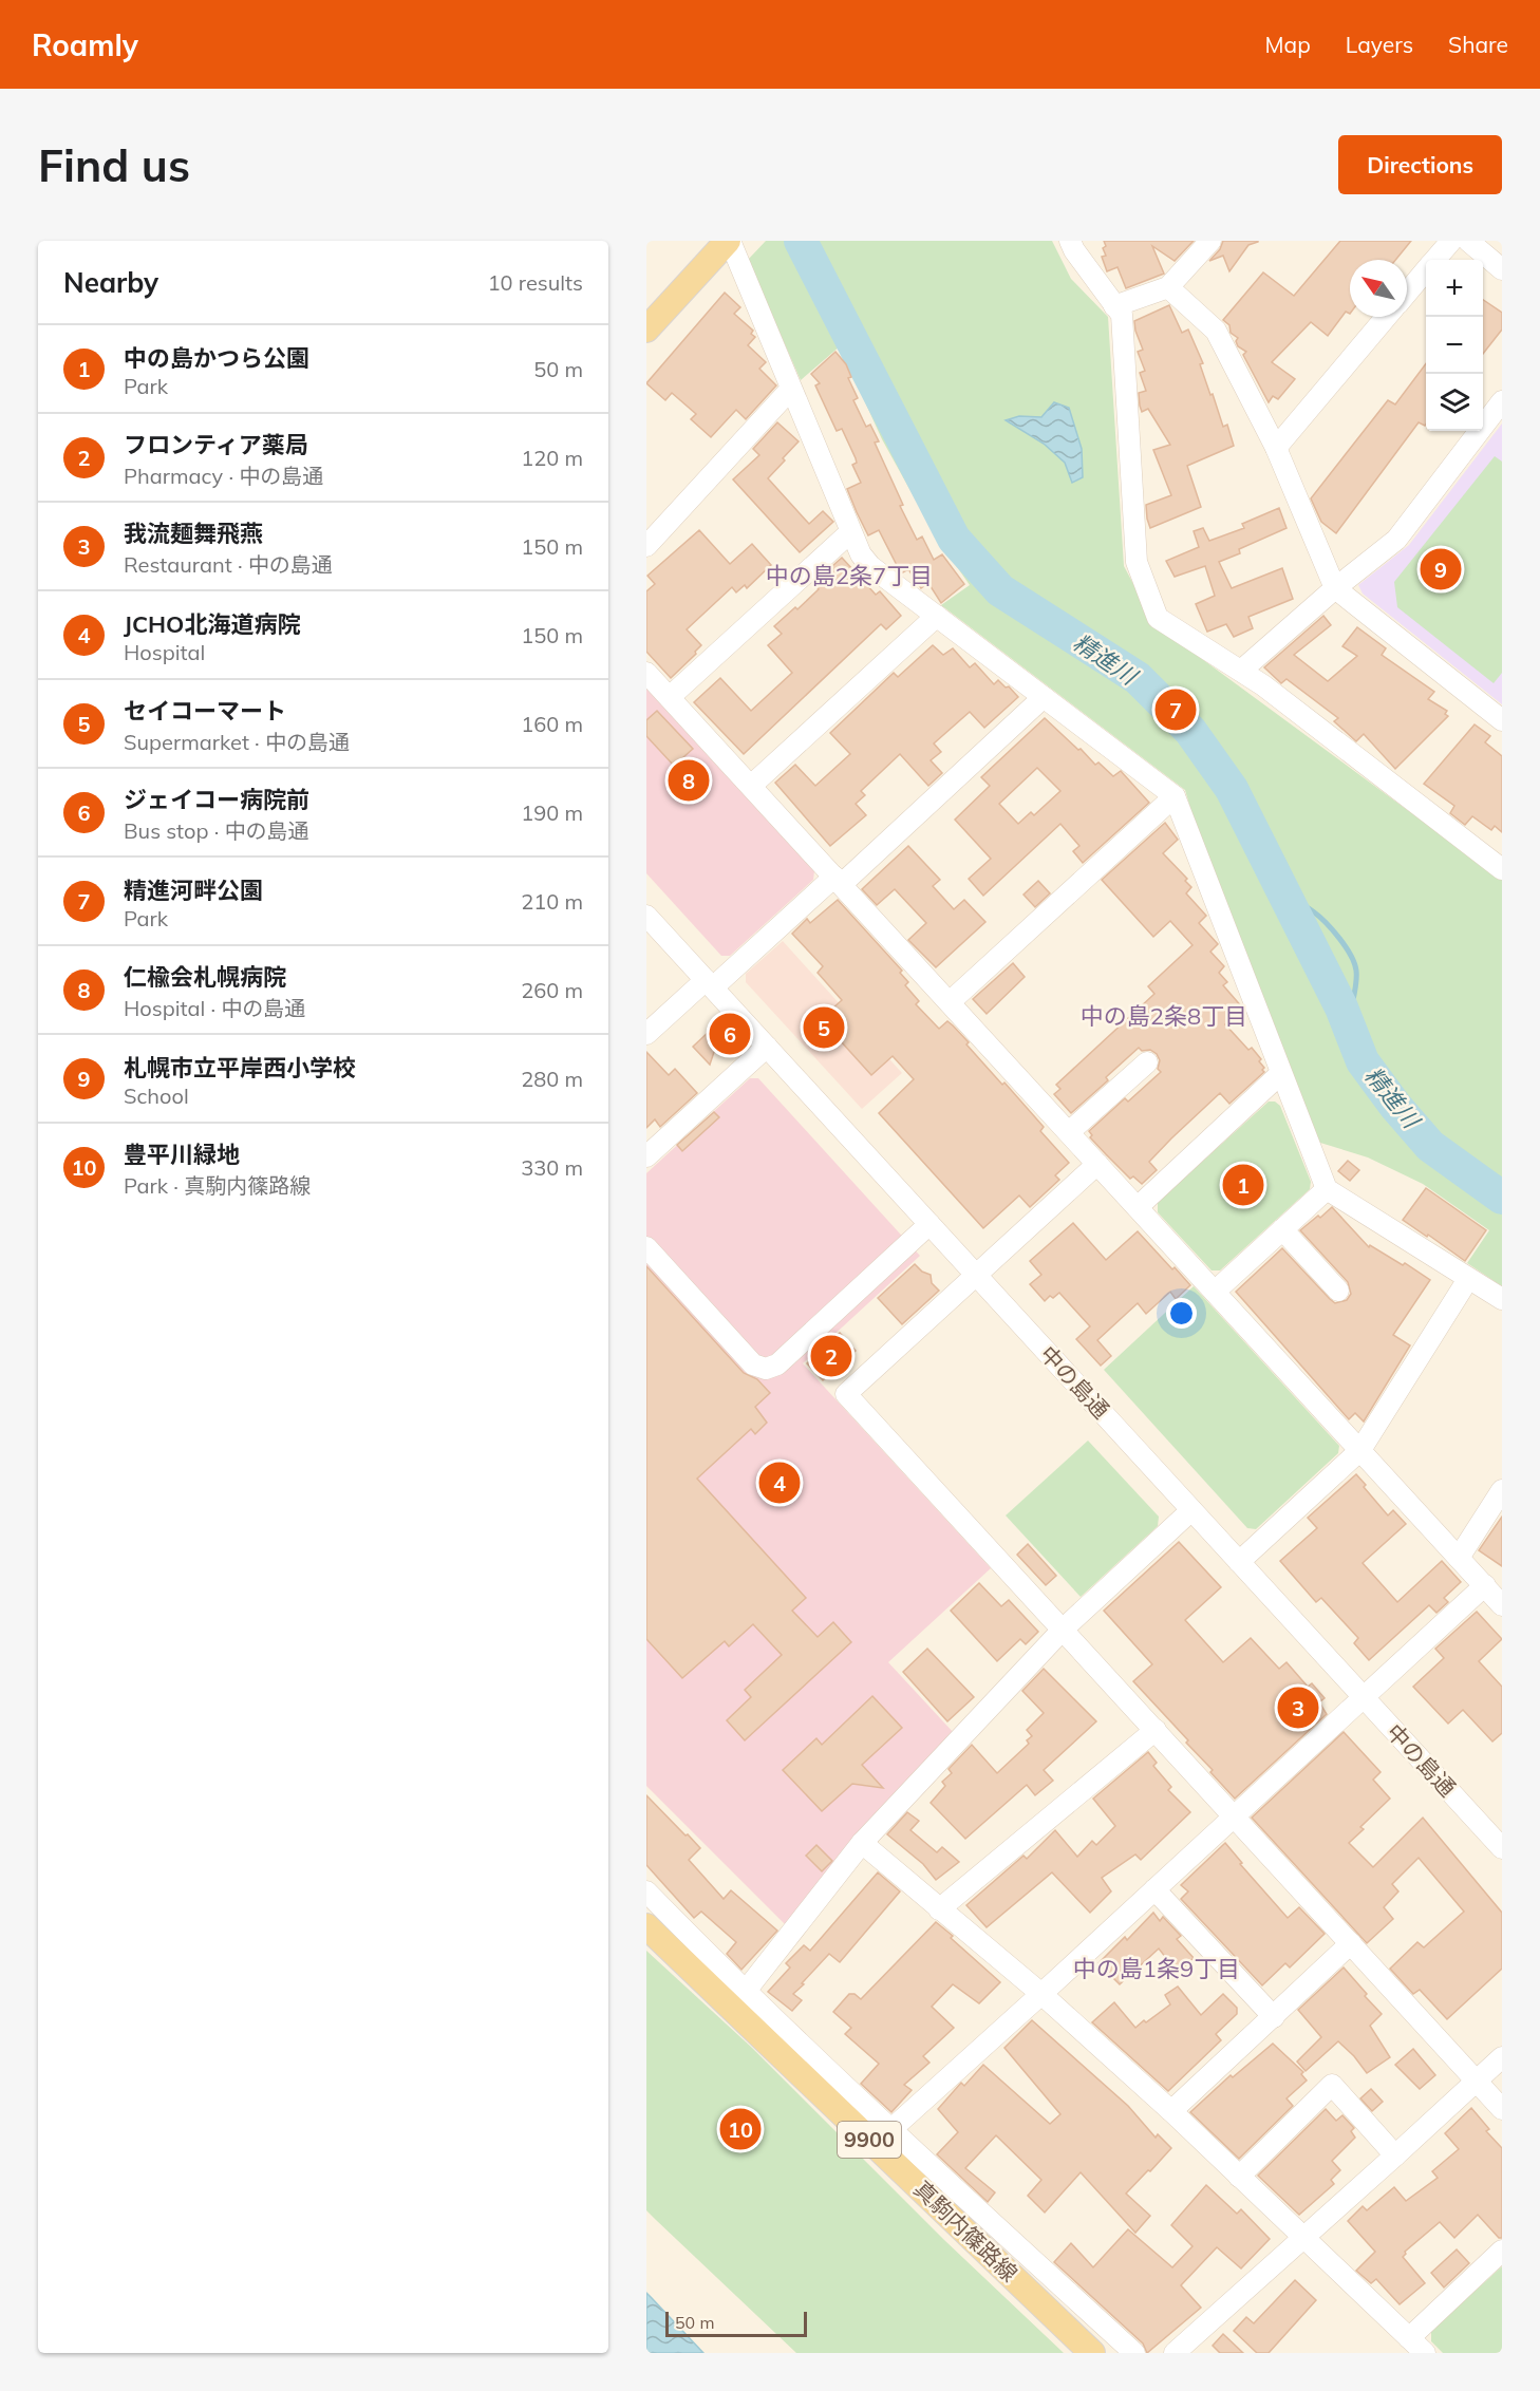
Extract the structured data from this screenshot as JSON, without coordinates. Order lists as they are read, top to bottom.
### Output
{
  "streets": {
    "main road": ["9900", "真駒内篠路線"],
    "street": ["中の島通"]
  },
  "districts": ["中の島2条7丁目", "中の島2条8丁目", "中の島1条9丁目"],
  "water": ["精進川"],
  "scale_bar": "50 m",
  "north": "top left",
  "page": {
    "header": "Roamly",
    "nav": ["Map", "Layers", "Share"],
    "buttons": "Directions",
    "title": "Find us",
    "heading": ["Nearby", "10 results"],
    "map_buttons": ["+", "−"],
    "list": [
      {
        "mark": "1",
        "name": "中の島かつら公園",
        "note": "Park",
        "value": "50 m"
      },
      {
        "mark": "2",
        "name": "フロンティア薬局",
        "note": "Pharmacy · 中の島通",
        "value": "120 m"
      },
      {
        "mark": "3",
        "name": "我流麺舞飛燕",
        "note": "Restaurant · 中の島通",
        "value": "150 m"
      },
      {
        "mark": "4",
        "name": "JCHO北海道病院",
        "note": "Hospital",
        "value": "150 m"
      },
      {
        "mark": "5",
        "name": "セイコーマート",
        "note": "Supermarket · 中の島通",
        "value": "160 m"
      },
      {
        "mark": "6",
        "name": "ジェイコー病院前",
        "note": "Bus stop · 中の島通",
        "value": "190 m"
      },
      {
        "mark": "7",
        "name": "精進河畔公園",
        "note": "Park",
        "value": "210 m"
      },
      {
        "mark": "8",
        "name": "仁楡会札幌病院",
        "note": "Hospital · 中の島通",
        "value": "260 m"
      },
      {
        "mark": "9",
        "name": "札幌市立平岸西小学校",
        "note": "School",
        "value": "280 m"
      },
      {
        "mark": "10",
        "name": "豊平川緑地",
        "note": "Park · 真駒内篠路線",
        "value": "330 m"
      }
    ],
    "pins": [
      "9",
      "7",
      "8",
      "5",
      "6",
      "1",
      "2",
      "4",
      "3",
      "10"
    ],
    "scale": "50 m"
  }
}
